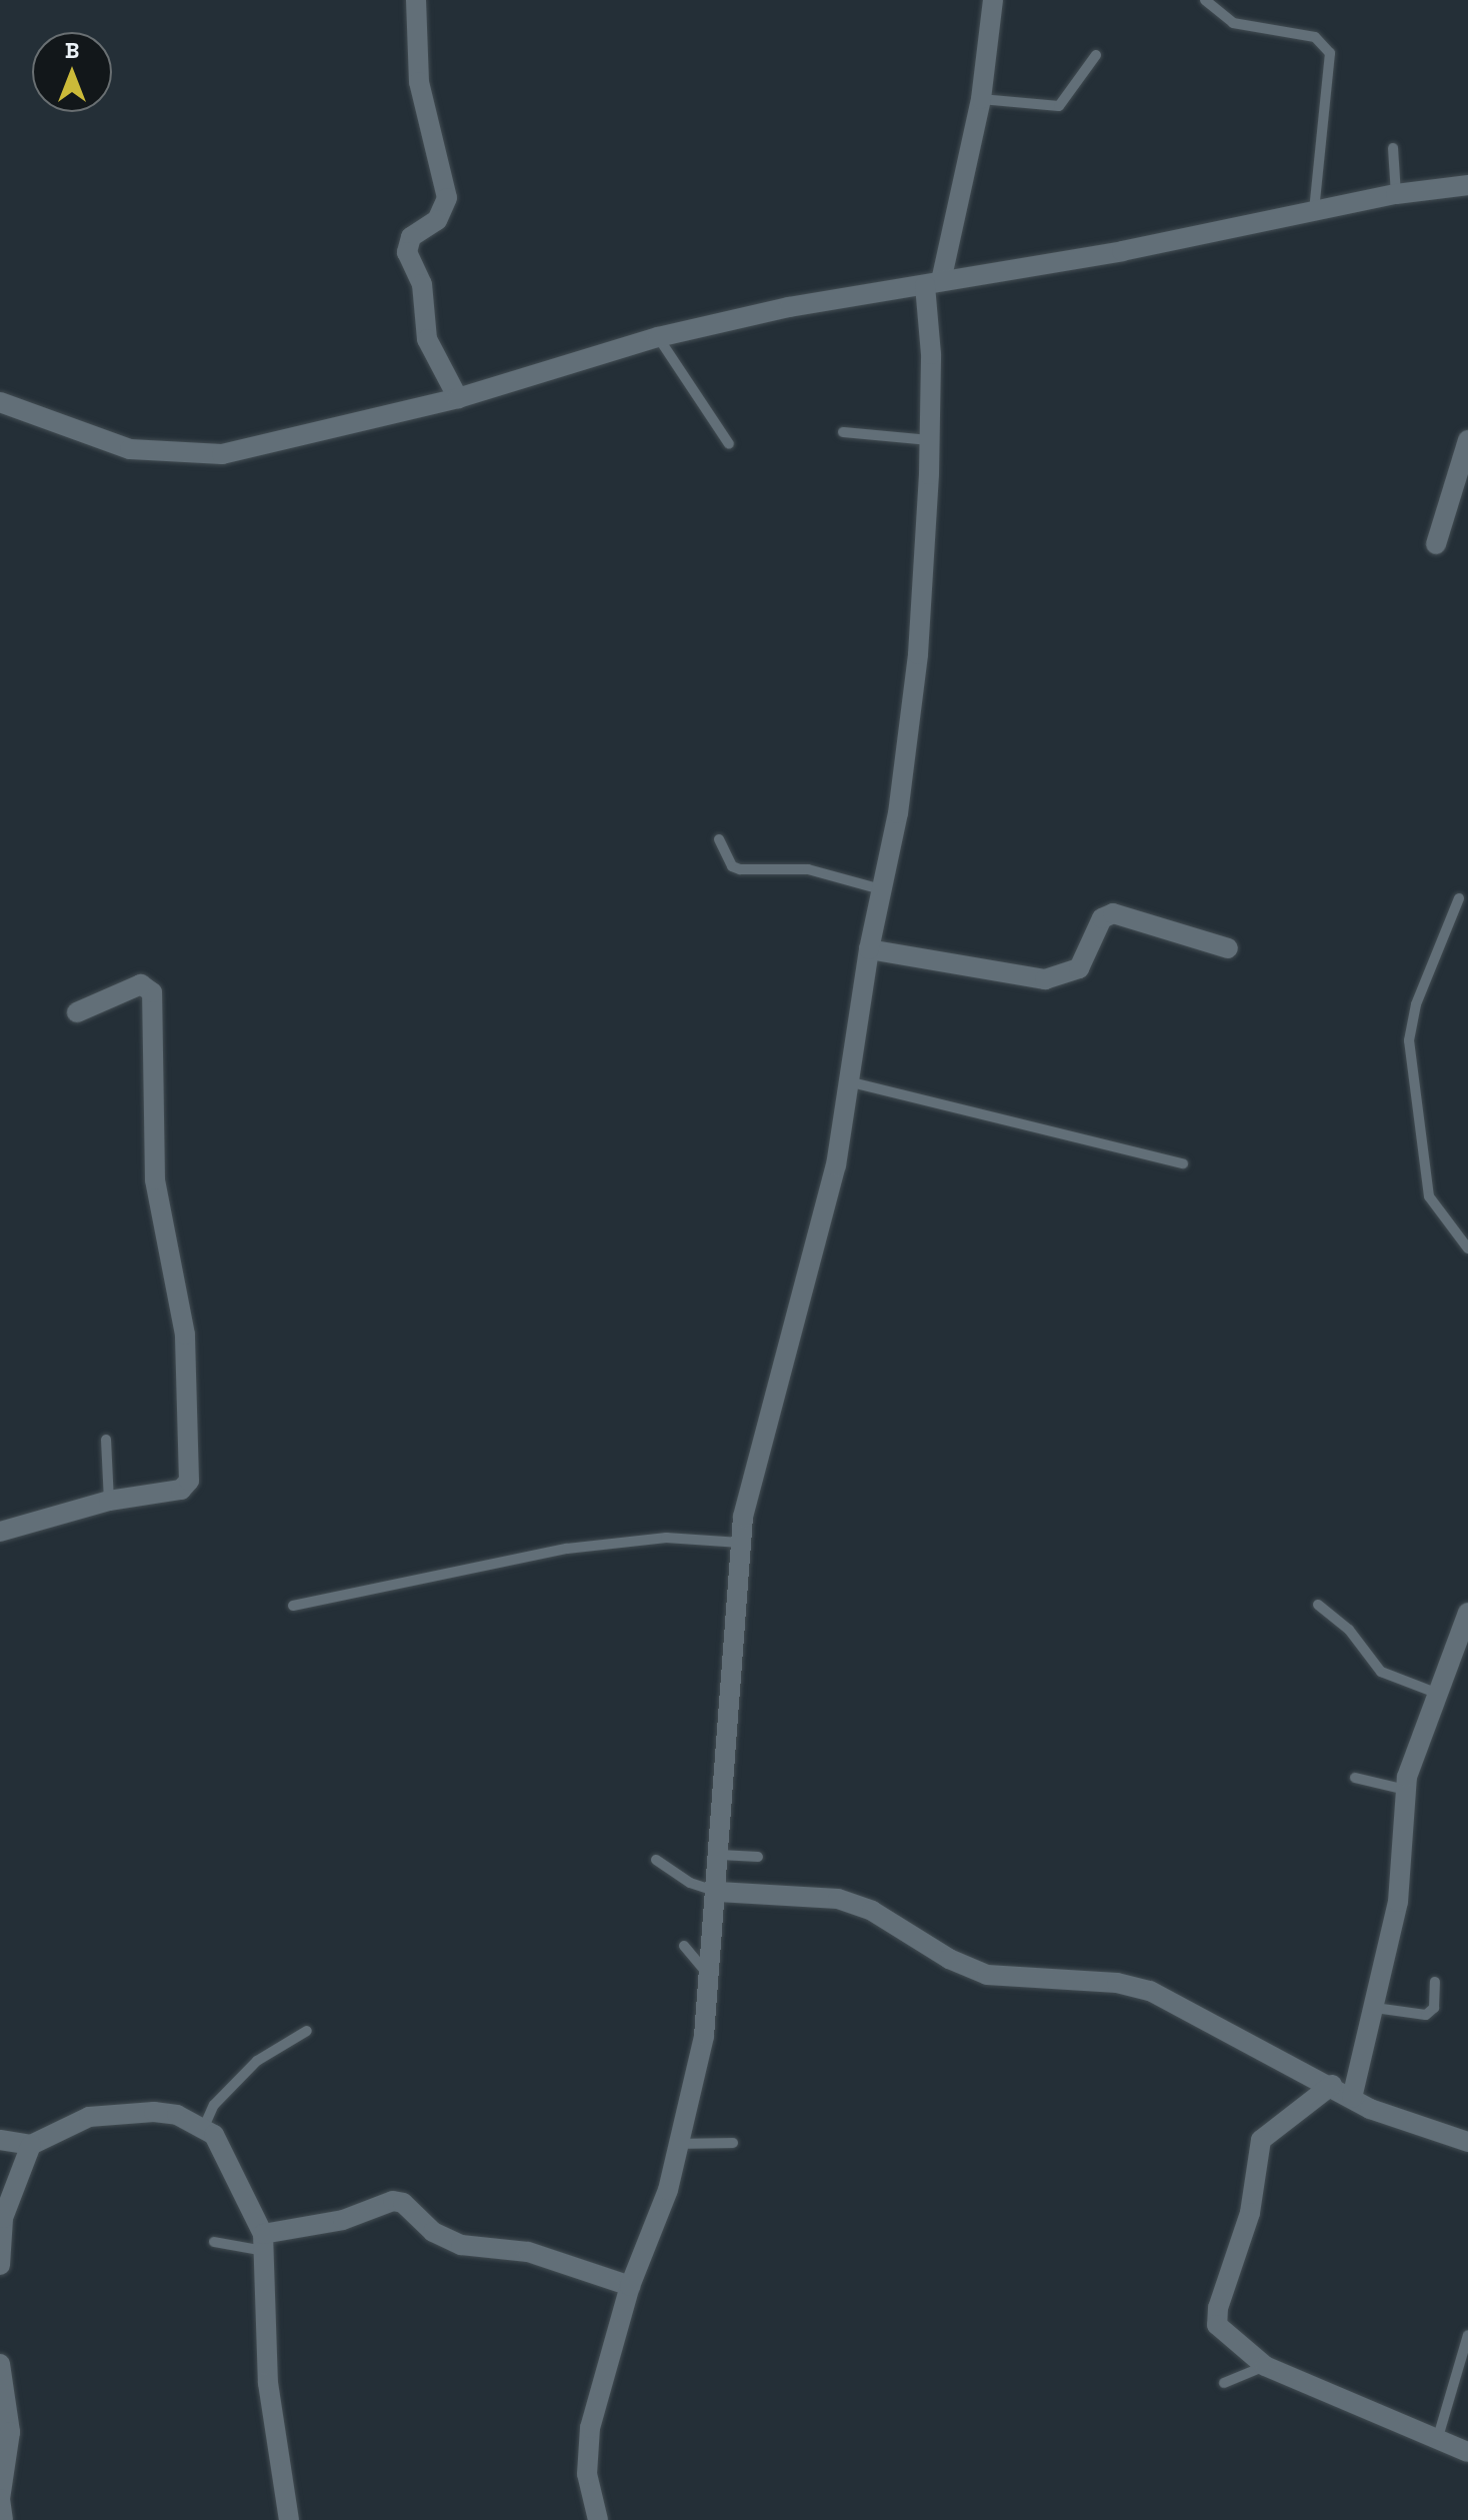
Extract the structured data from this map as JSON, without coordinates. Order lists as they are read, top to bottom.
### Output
{
  "north": "top"
}
